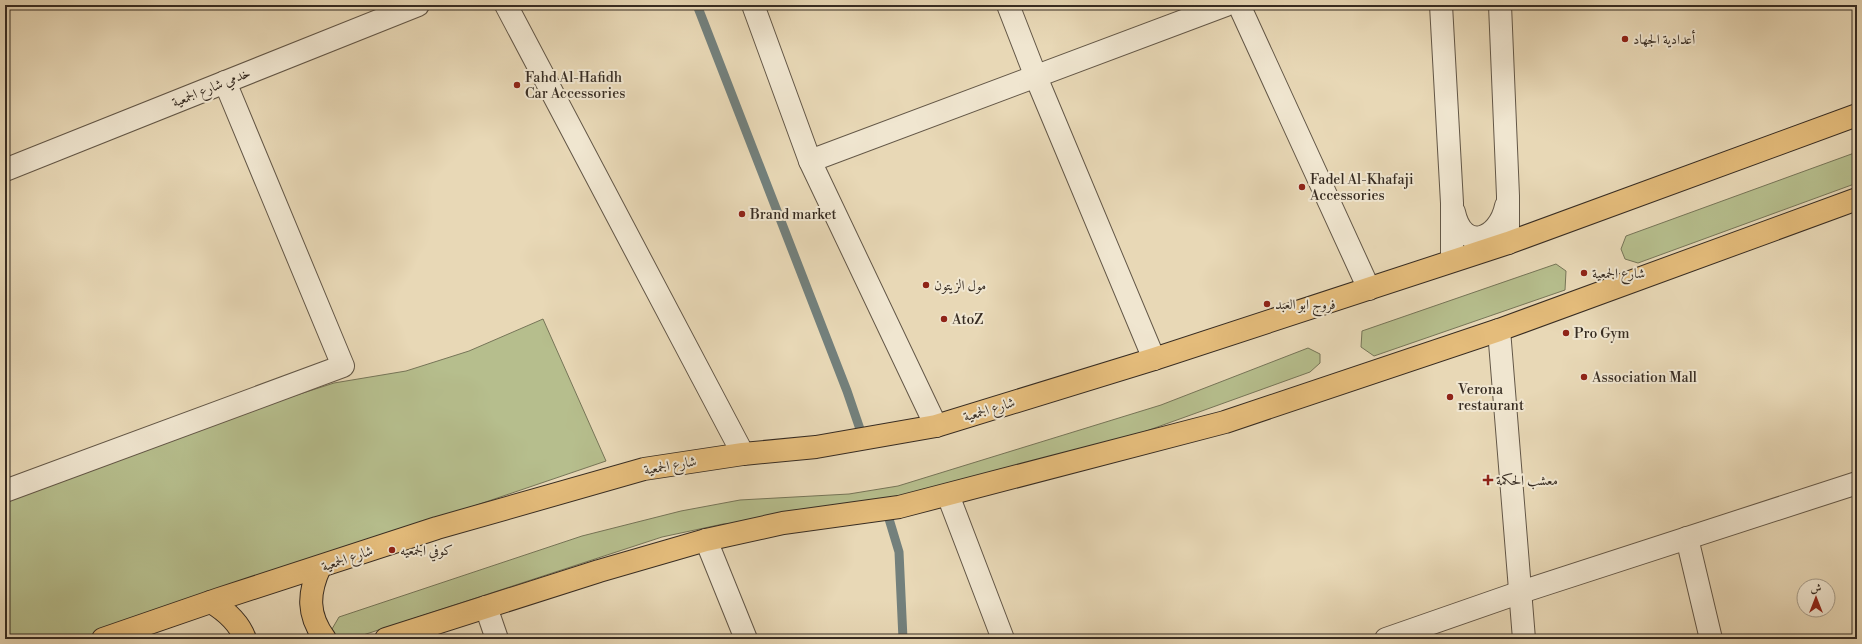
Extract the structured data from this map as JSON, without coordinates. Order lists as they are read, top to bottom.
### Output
{
  "streets": {
    "main road": ["شارع الجمعية"],
    "street": ["خدمي شارع الجمعية"]
  },
  "places": {
    "other": [
      "أعدادية الجهاد",
      "Fahd Al-Hafidh Car Accessories",
      "Fadel Al-Khafaji Accessories",
      "Brand market",
      "شارع الجمعية",
      "مول الزيتون",
      "فروج ابو العبد",
      "AtoZ",
      "Pro Gym",
      "Association Mall",
      "Verona restaurant",
      "كوفي الجمعيه"
    ],
    "health": ["معشب الحكمة"]
  },
  "north": "top"
}
